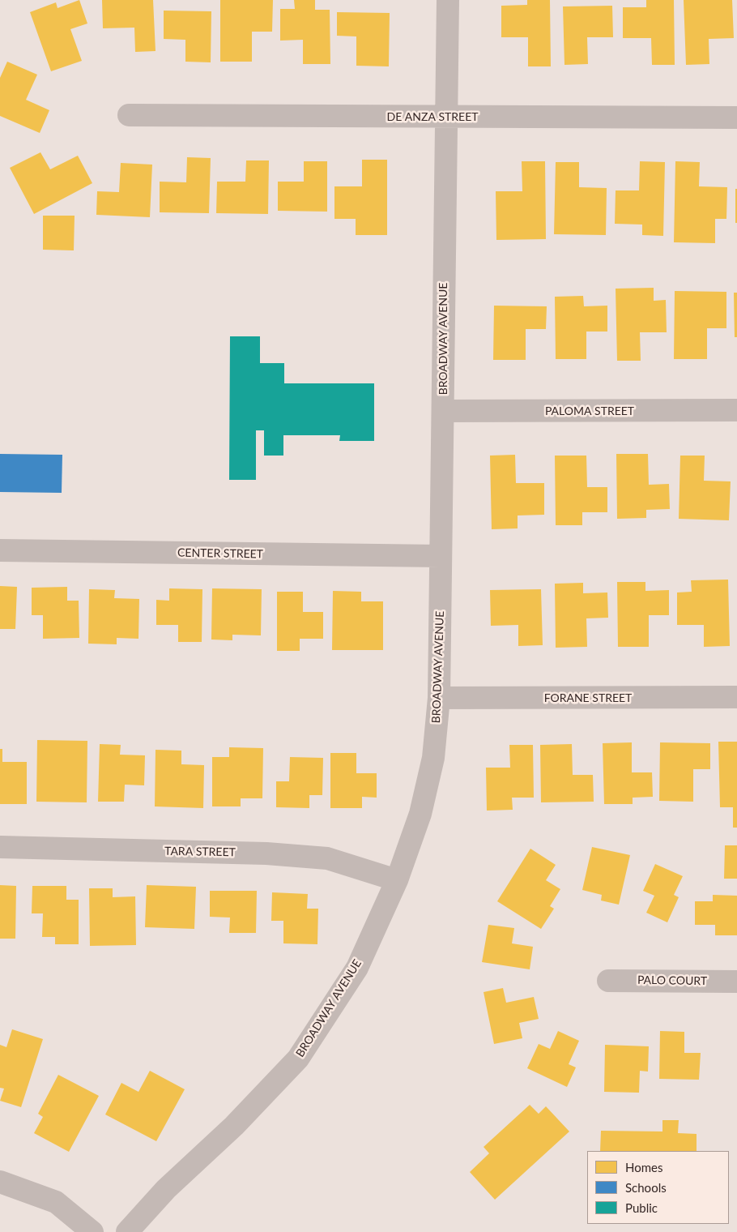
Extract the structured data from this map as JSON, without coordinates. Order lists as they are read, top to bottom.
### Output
{
  "streets": {
    "street": [
      "DE ANZA STREET",
      "BROADWAY AVENUE",
      "PALOMA STREET",
      "CENTER STREET",
      "FORANE STREET",
      "TARA STREET",
      "PALO COURT"
    ]
  },
  "crossings": [
    ["DE ANZA STREET", "BROADWAY AVENUE"],
    ["BROADWAY AVENUE", "PALOMA STREET"],
    ["BROADWAY AVENUE", "CENTER STREET"],
    ["BROADWAY AVENUE", "FORANE STREET"],
    ["BROADWAY AVENUE", "TARA STREET"]
  ],
  "legend": ["Homes", "Schools", "Public"]
}
